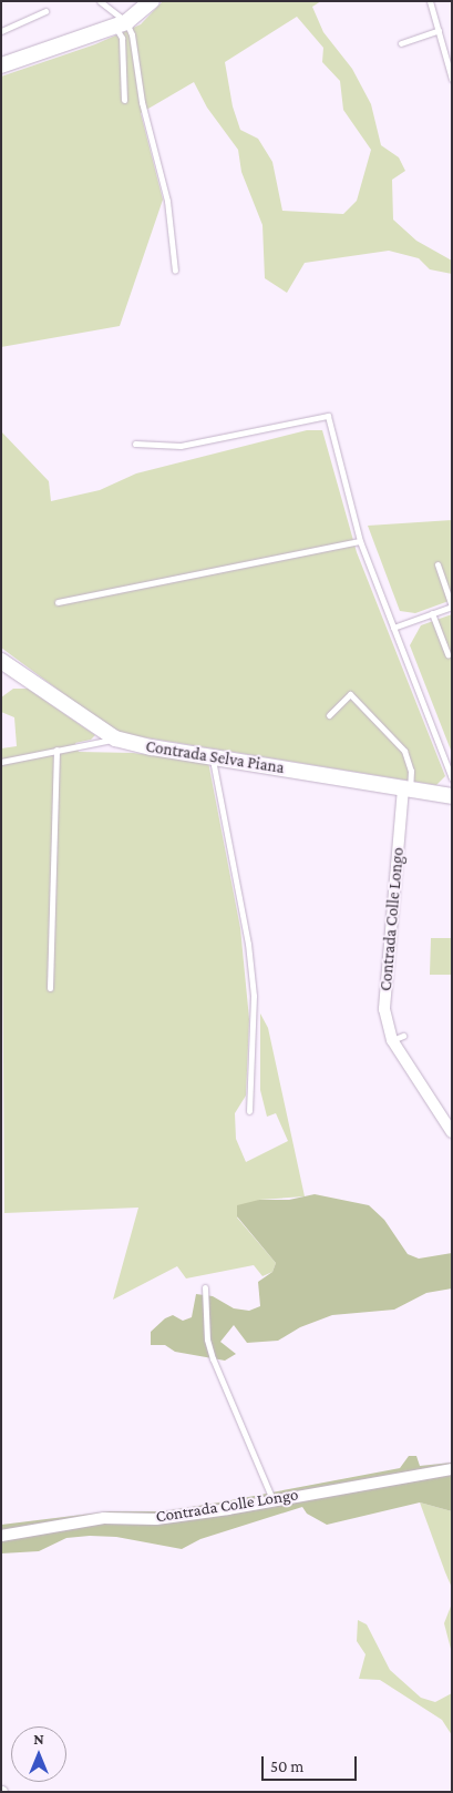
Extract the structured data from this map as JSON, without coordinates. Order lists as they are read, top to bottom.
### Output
{
  "streets": {
    "street": ["Contrada Selva Piana", "Contrada Colle Longo"]
  },
  "crossings": [
    ["Contrada Selva Piana", "Contrada Colle Longo"]
  ],
  "scale_bar": "50 m",
  "north": "top"
}
